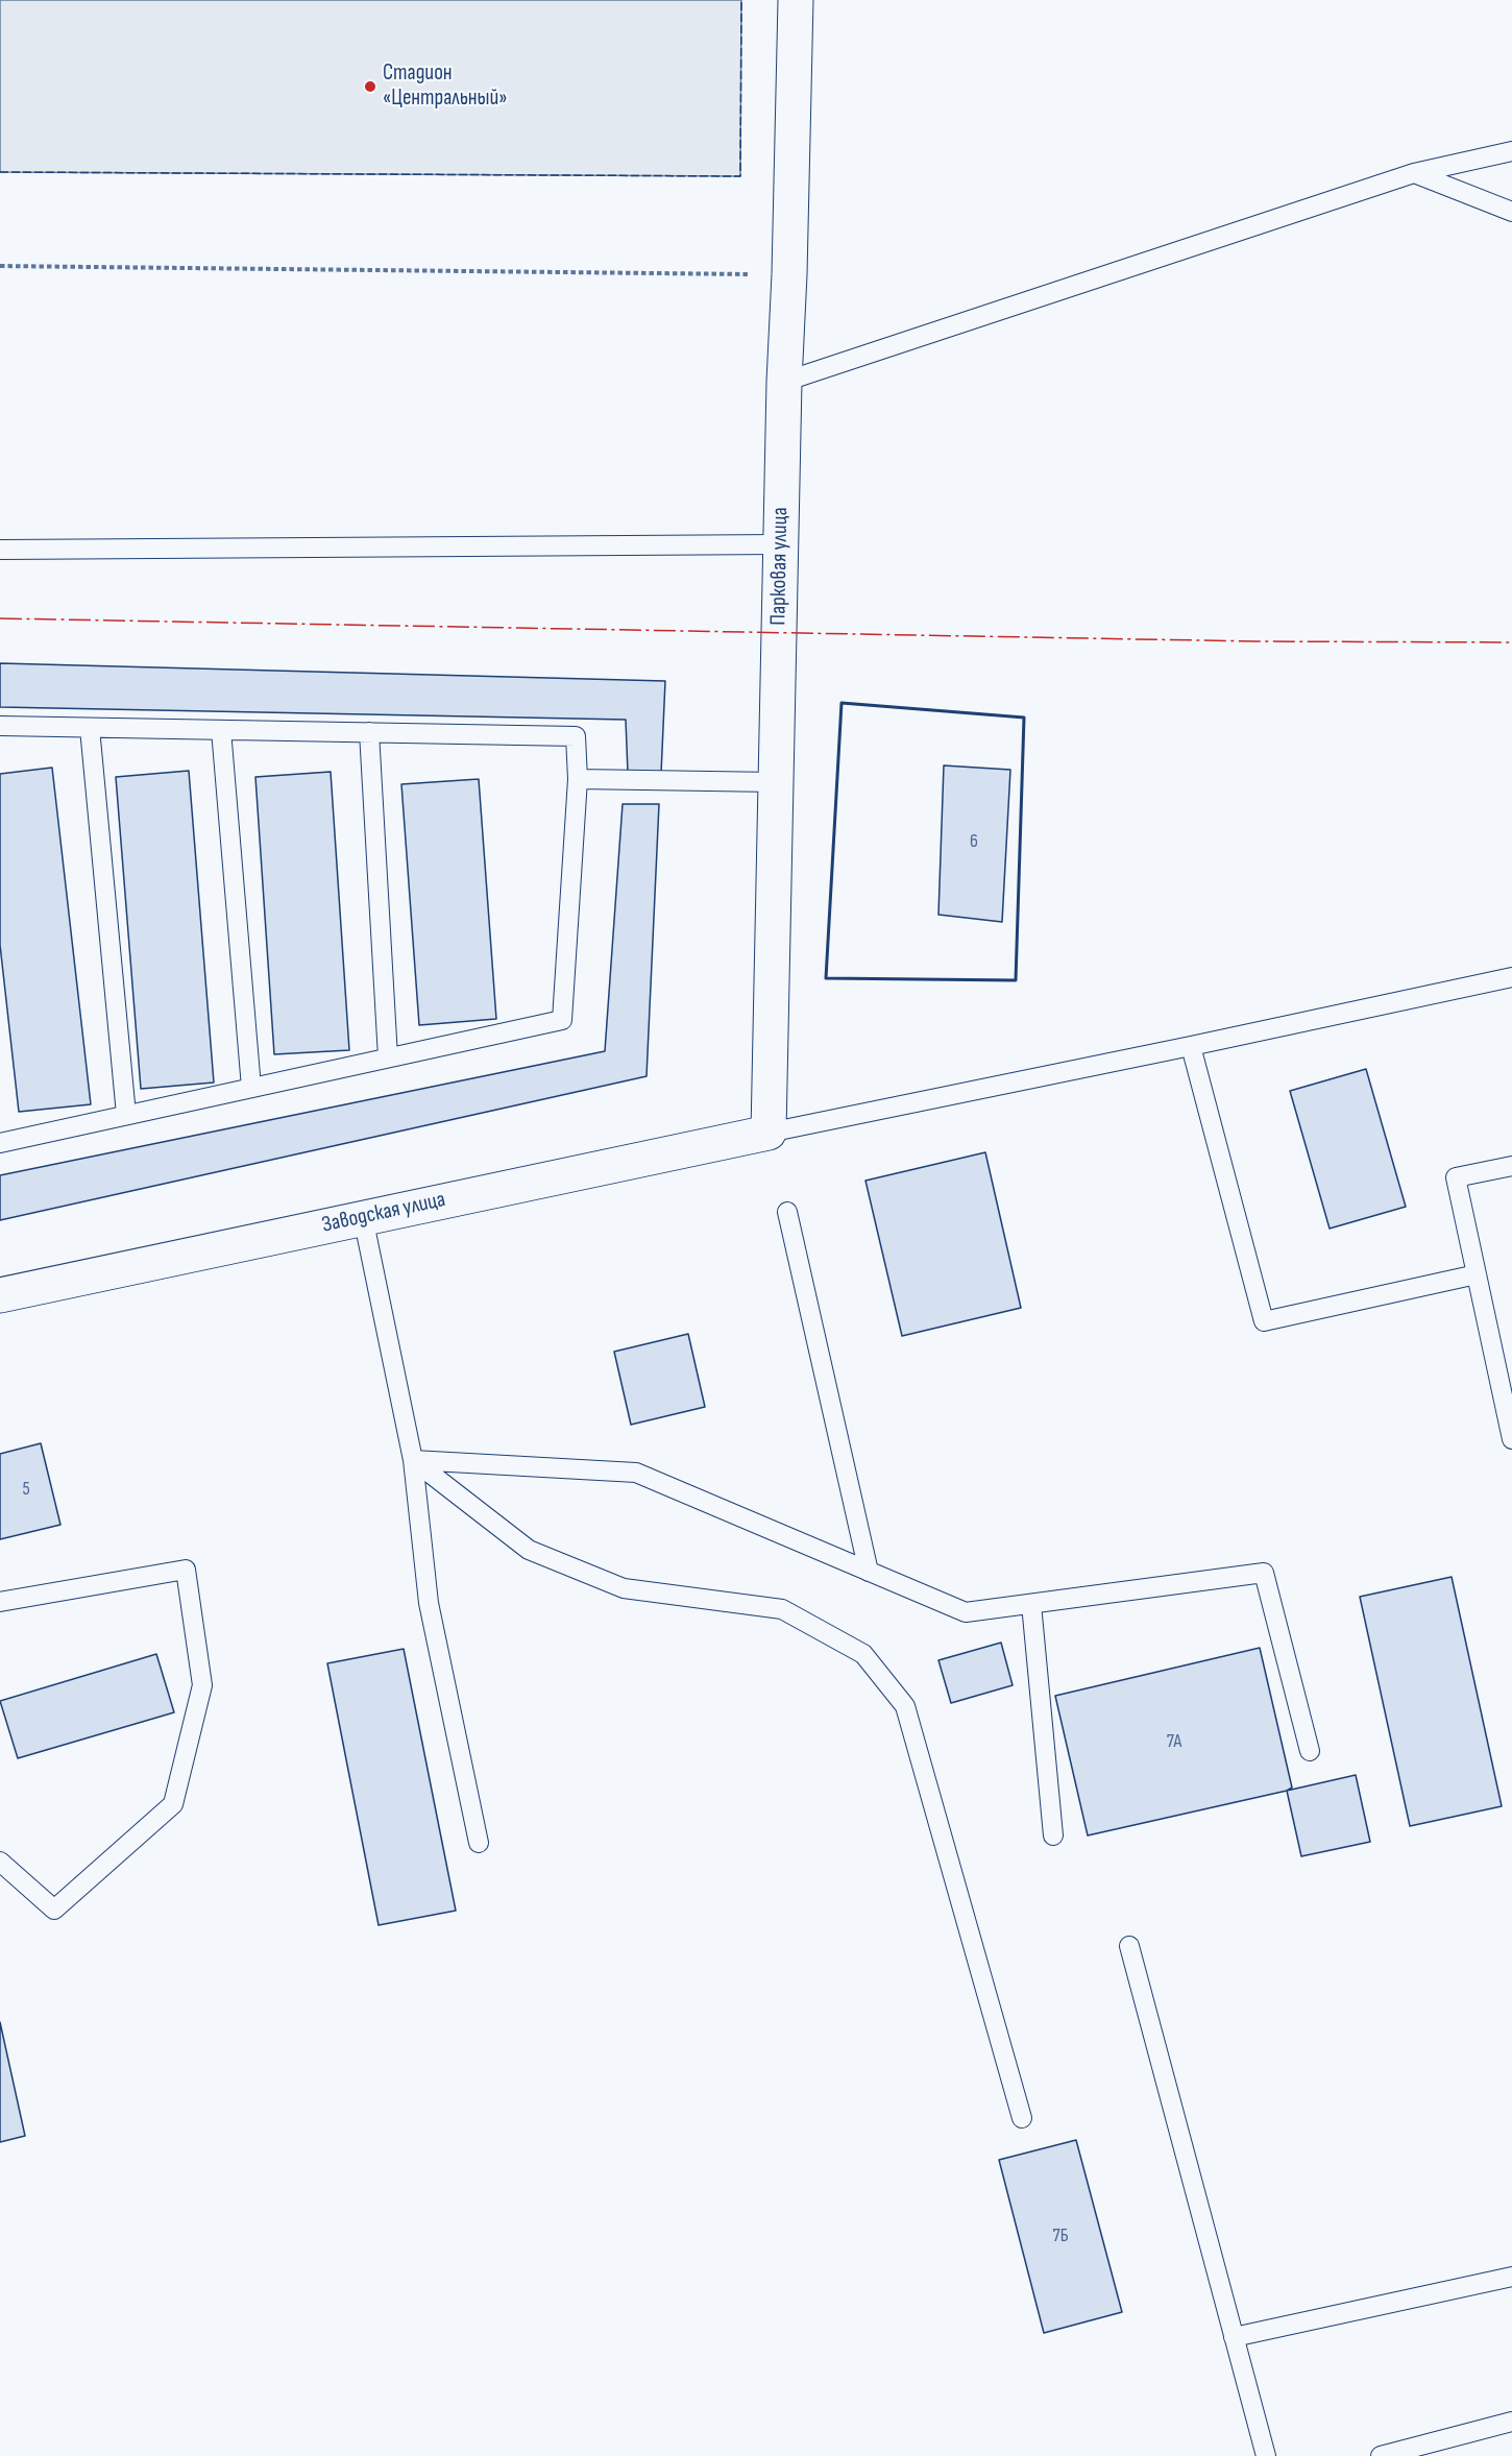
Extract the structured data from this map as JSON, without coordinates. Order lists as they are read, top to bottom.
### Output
{
  "streets": {
    "street": ["Парковая улица", "Заводская улица"]
  },
  "crossings": [
    ["Парковая улица", "Заводская улица"]
  ],
  "places": ["Стадион «Центральный»"],
  "house_numbers": [
    "6",
    "5",
    "7А",
    "7Б"
  ]
}
